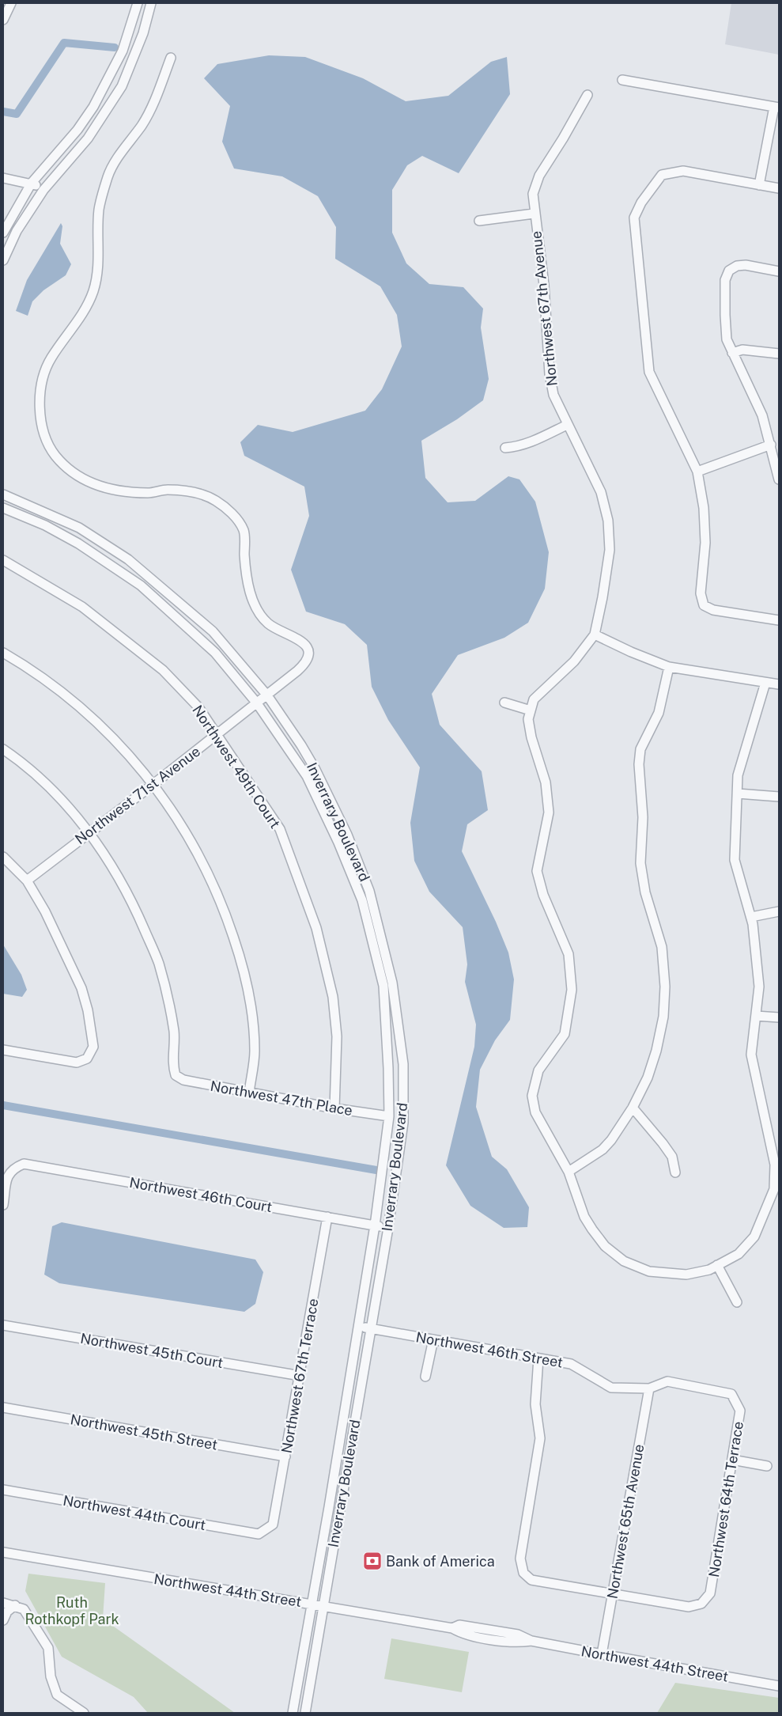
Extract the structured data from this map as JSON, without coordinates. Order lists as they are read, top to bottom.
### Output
{
  "streets": {
    "street": [
      "Northwest 67th Avenue",
      "Northwest 49th Court",
      "Northwest 71st Avenue",
      "Inverrary Boulevard",
      "Northwest 47th Place",
      "Northwest 46th Court",
      "Northwest 46th Street",
      "Northwest 45th Court",
      "Northwest 67th Terrace",
      "Northwest 45th Street",
      "Northwest 64th Terrace",
      "Northwest 44th Court",
      "Northwest 65th Avenue",
      "Northwest 44th Street"
    ]
  },
  "crossings": [
    ["Northwest 49th Court", "Northwest 71st Avenue"],
    ["Northwest 49th Court", "Northwest 47th Place"],
    ["Northwest 71st Avenue", "Inverrary Boulevard"],
    ["Northwest 71st Avenue", "Northwest 47th Place"],
    ["Inverrary Boulevard", "Northwest 47th Place"],
    ["Inverrary Boulevard", "Northwest 46th Court"],
    ["Inverrary Boulevard", "Northwest 46th Street"],
    ["Inverrary Boulevard", "Northwest 44th Street"],
    ["Northwest 46th Court", "Northwest 67th Terrace"],
    ["Northwest 46th Street", "Northwest 64th Terrace"],
    ["Northwest 46th Street", "Northwest 65th Avenue"],
    ["Northwest 45th Court", "Northwest 67th Terrace"],
    ["Northwest 67th Terrace", "Northwest 45th Street"],
    ["Northwest 67th Terrace", "Northwest 44th Court"],
    ["Northwest 64th Terrace", "Northwest 65th Avenue"],
    ["Northwest 65th Avenue", "Northwest 44th Street"]
  ],
  "parks": ["Ruth Rothkopf Park"],
  "places": {
    "bank": ["Bank of America"]
  }
}
